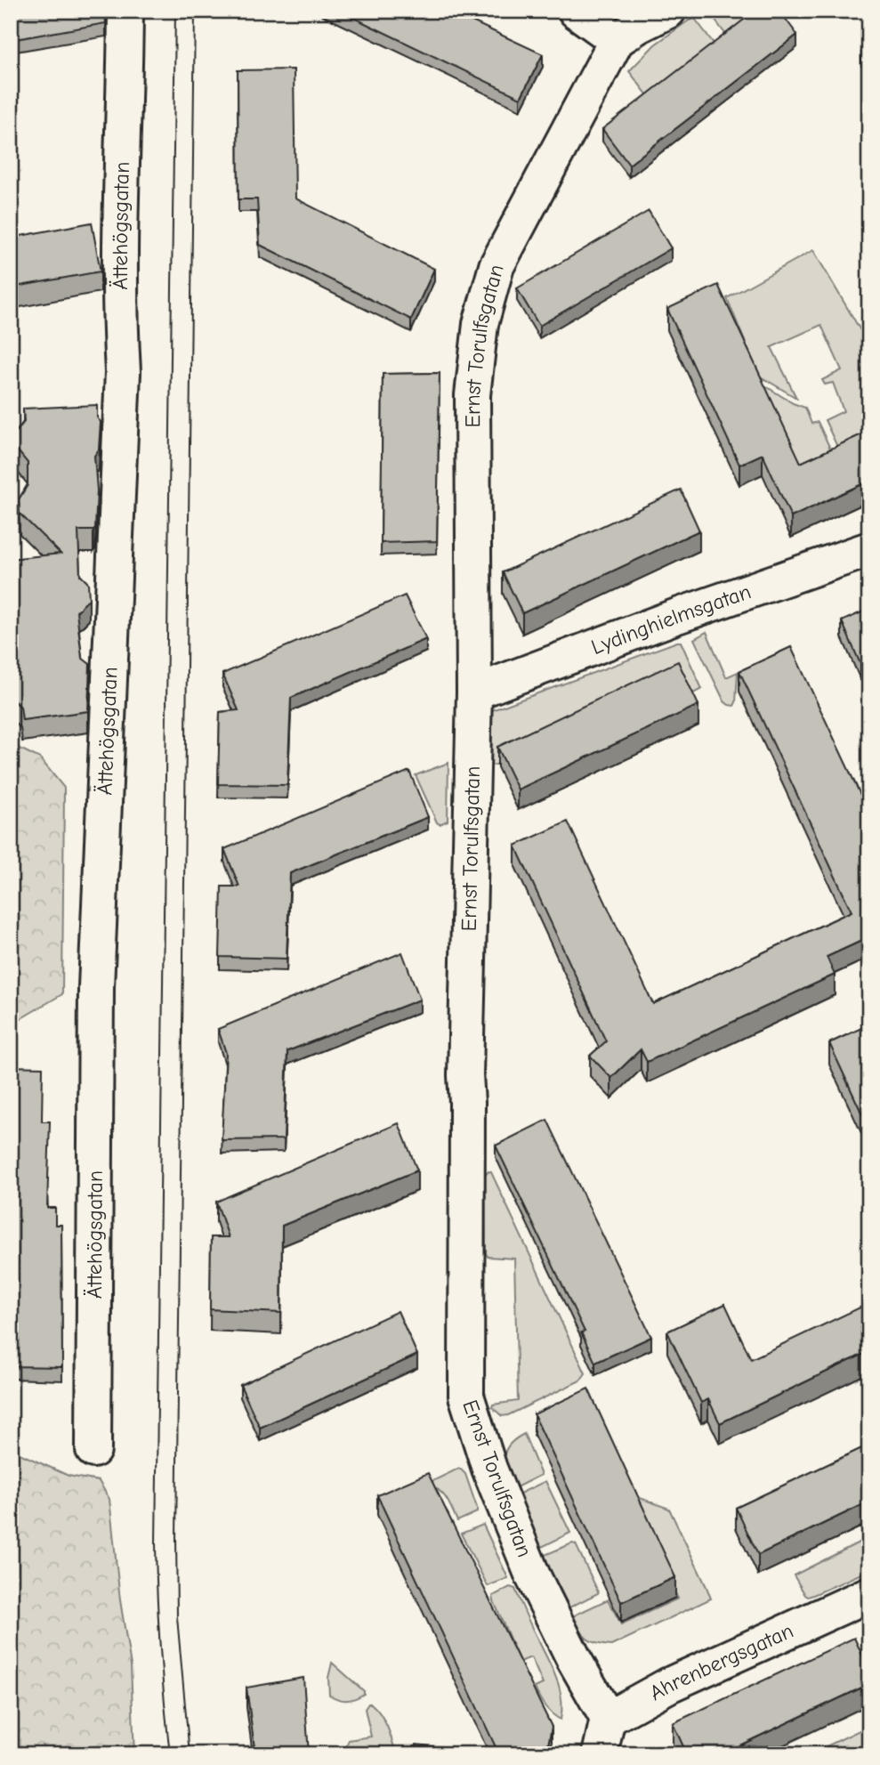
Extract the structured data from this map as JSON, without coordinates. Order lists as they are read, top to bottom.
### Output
{
  "streets": {
    "street": [
      "Ättehögsgatan",
      "Ernst Torulfsgatan",
      "Lydinghielmsgatan",
      "Ahrenbergsgatan"
    ]
  },
  "crossings": [
    ["Ernst Torulfsgatan", "Lydinghielmsgatan"],
    ["Ernst Torulfsgatan", "Ahrenbergsgatan"]
  ]
}
